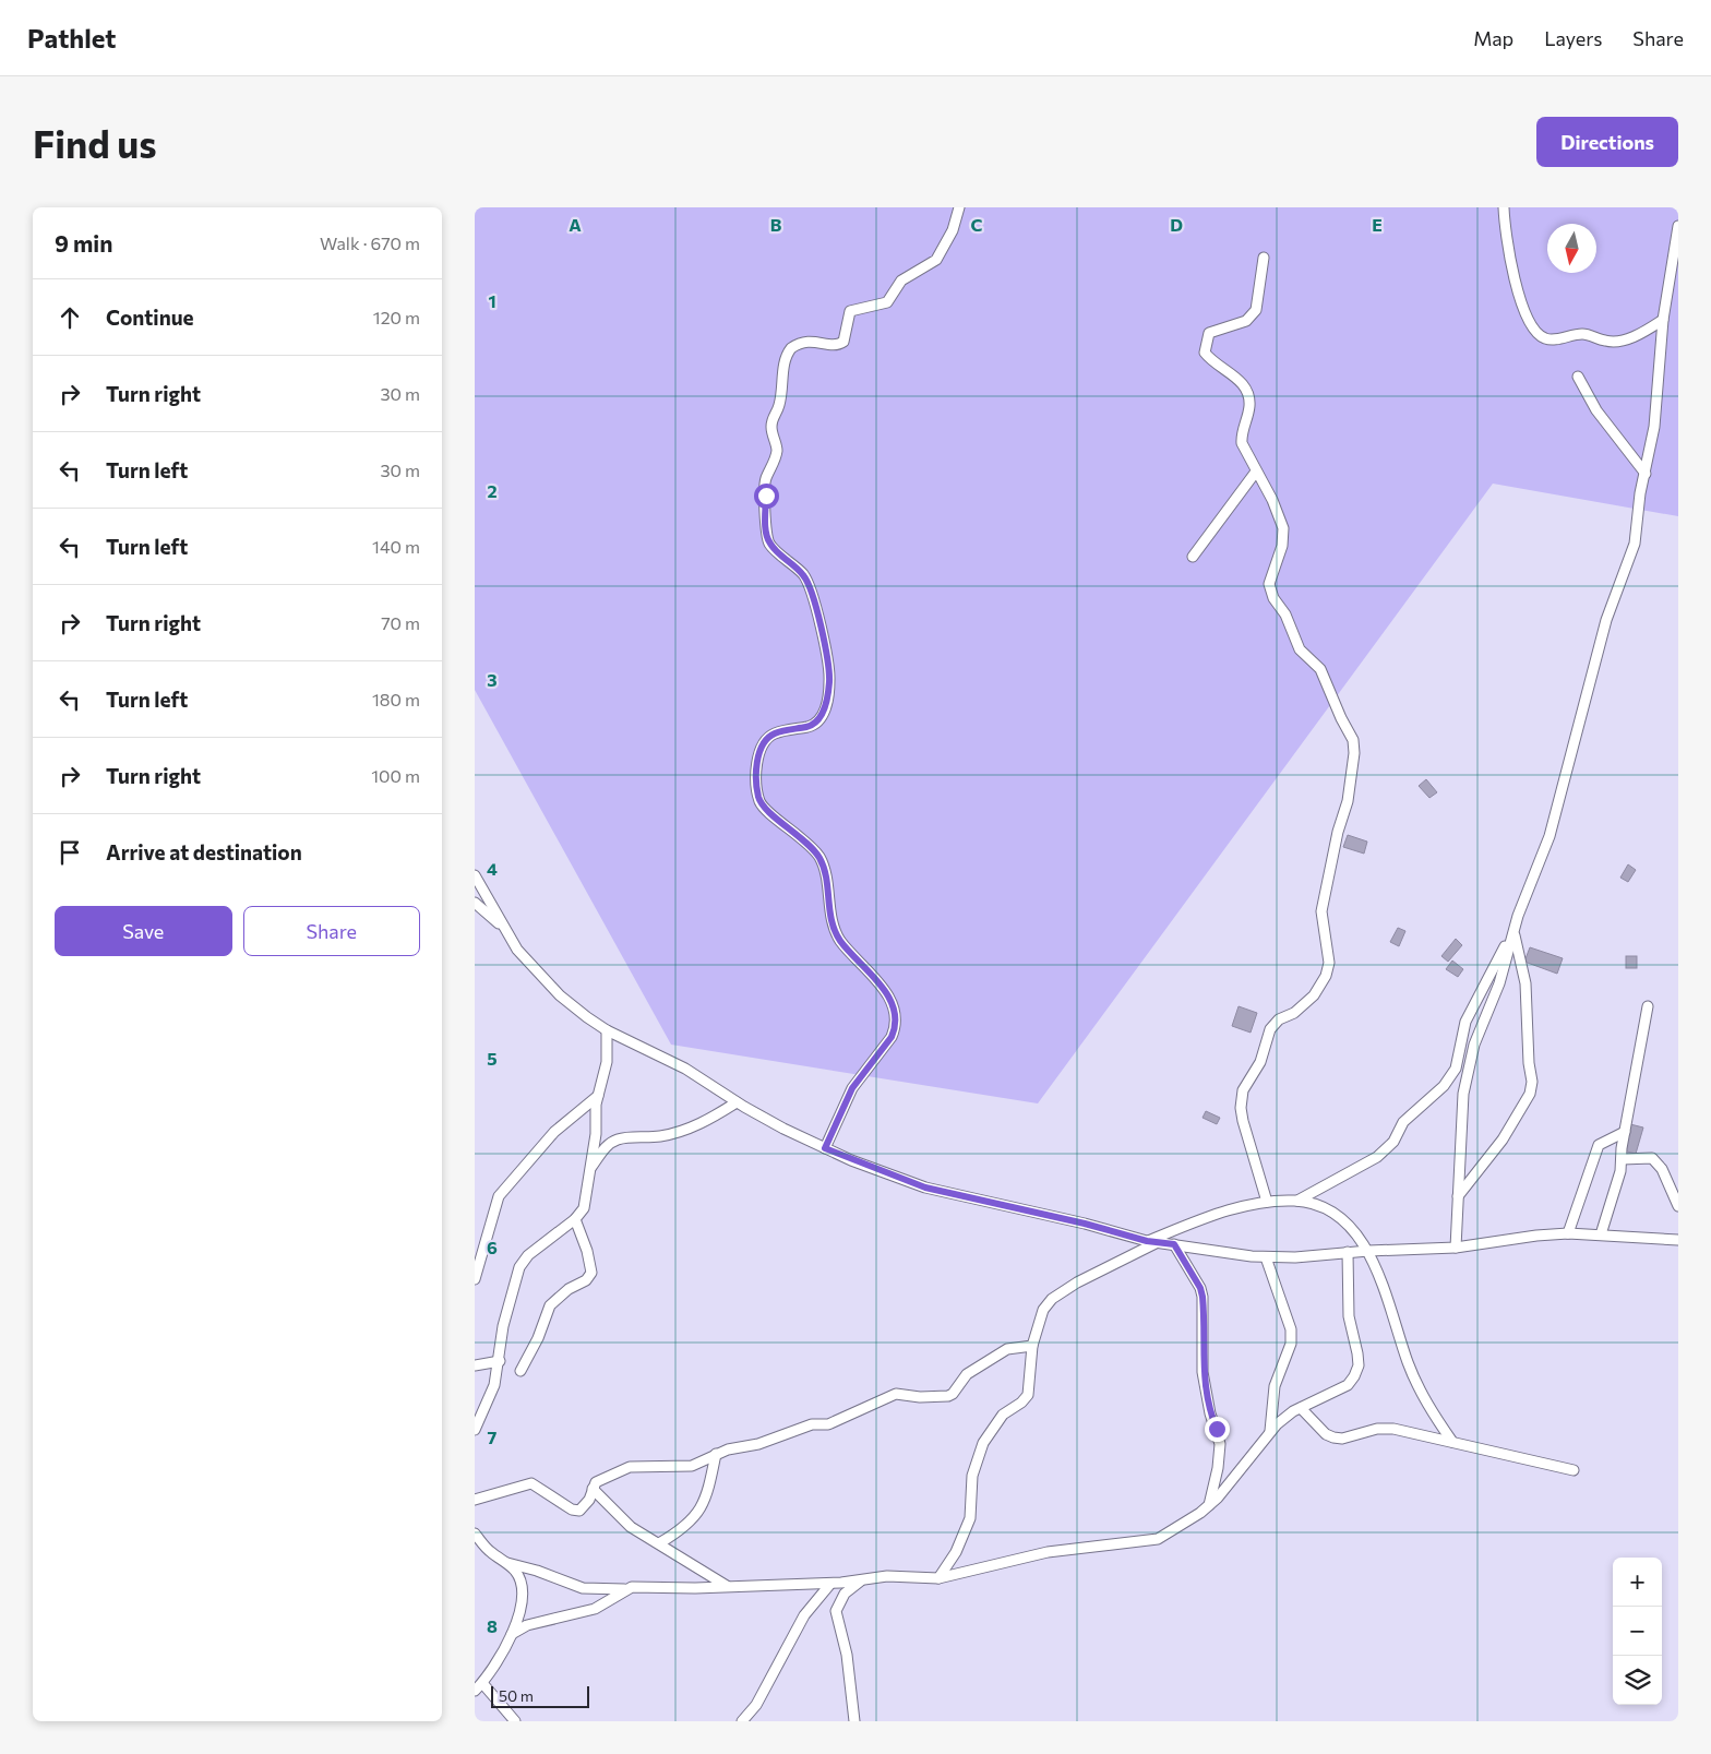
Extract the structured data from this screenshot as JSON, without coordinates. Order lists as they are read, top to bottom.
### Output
{
  "scale_bar": "50 m",
  "north": "bottom",
  "page": {
    "header": "Pathlet",
    "nav": ["Map", "Layers", "Share"],
    "buttons": [
      "Directions",
      ["Save", "Share"]
    ],
    "title": "Find us",
    "heading": ["9 min", "Walk · 670 m"],
    "list": [
      ["Continue", "120 m"],
      ["Turn right", "30 m"],
      ["Turn left", "30 m"],
      ["Turn left", "140 m"],
      ["Turn right", "70 m"],
      ["Turn left", "180 m"],
      ["Turn right", "100 m"],
      "Arrive at destination"
    ],
    "map_buttons": ["+", "−"],
    "scale": "50 m"
  },
  "grid": {
    "columns": [
      "A",
      "B",
      "C",
      "D",
      "E"
    ],
    "rows": [
      "1",
      "2",
      "3",
      "4",
      "5",
      "6",
      "7",
      "8"
    ]
  }
}
